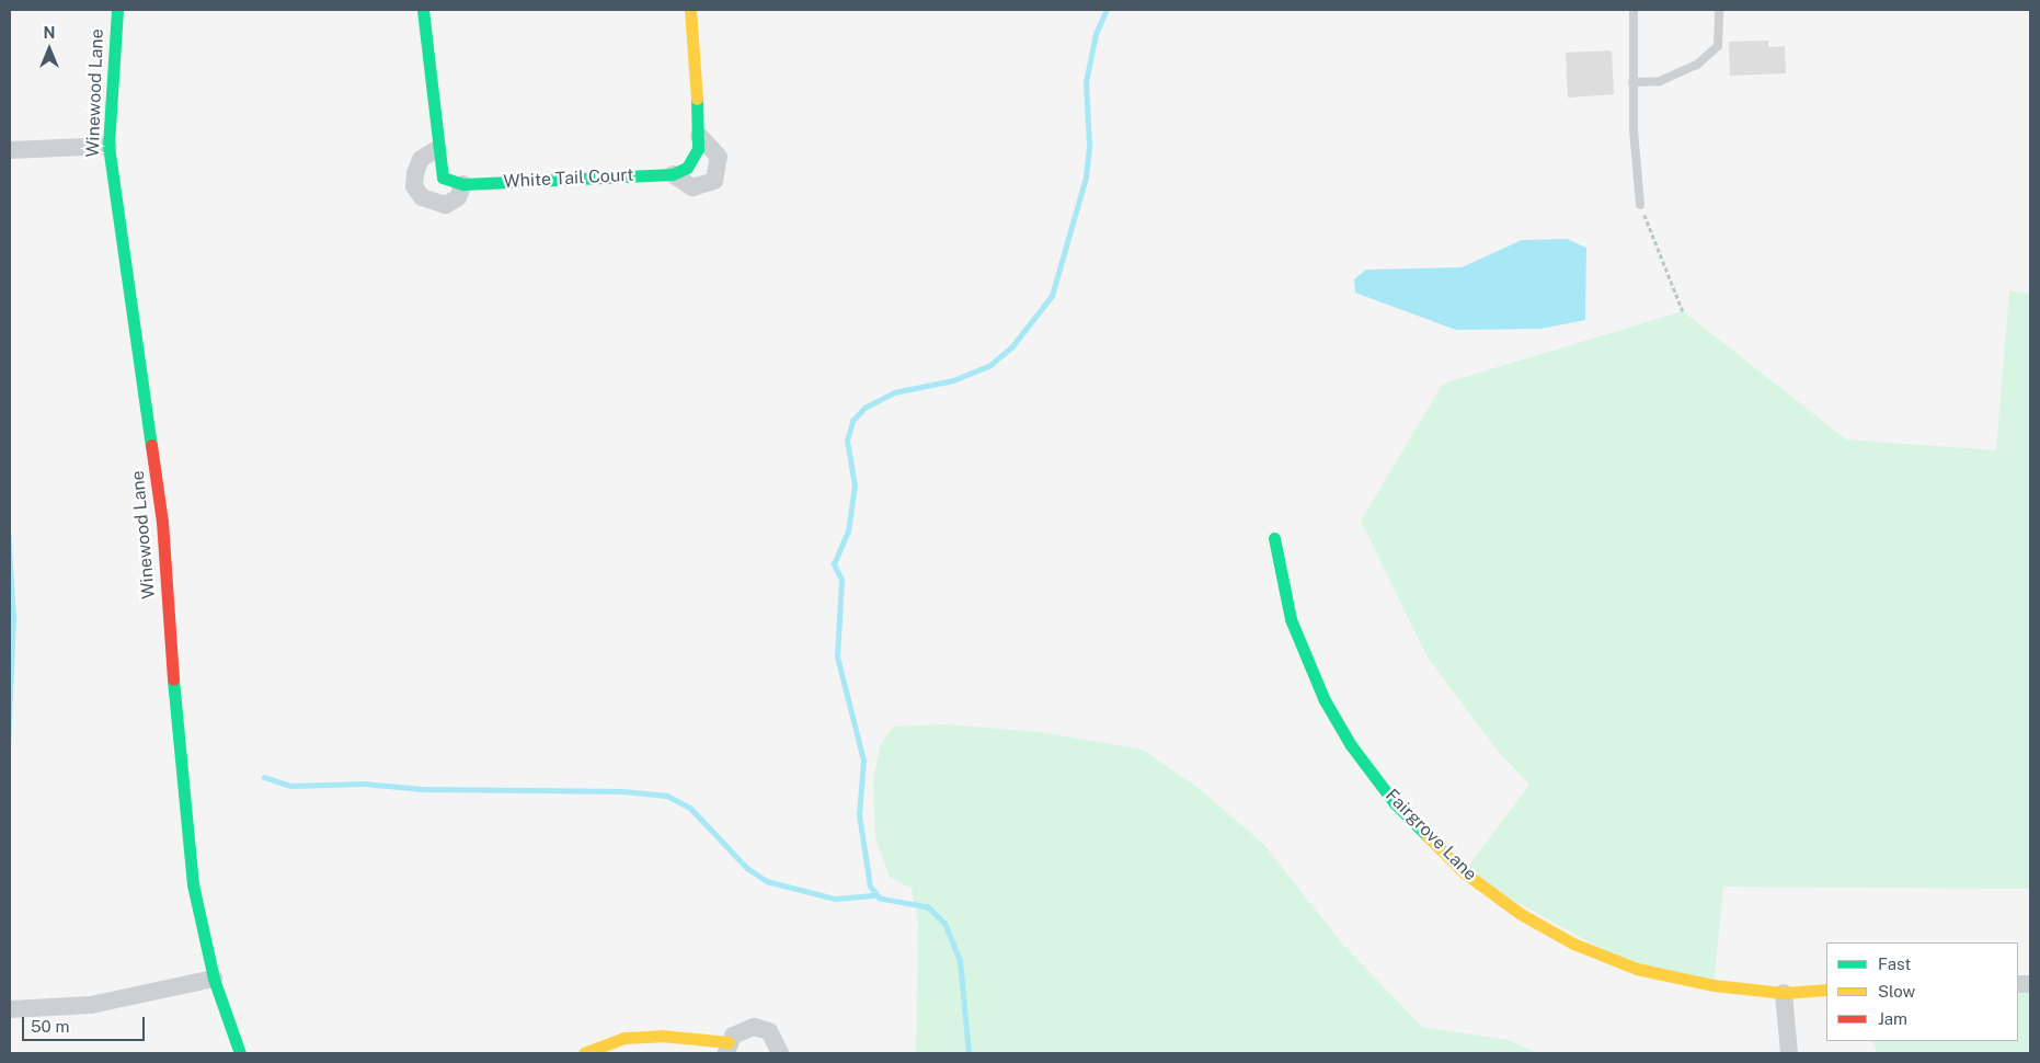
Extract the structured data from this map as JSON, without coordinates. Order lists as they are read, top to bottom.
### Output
{
  "streets": {
    "street": ["Winewood Lane", "White Tail Court", "Fairgrove Lane"]
  },
  "legend": ["Fast", "Slow", "Jam"],
  "scale_bar": "50 m",
  "north": "top"
}
